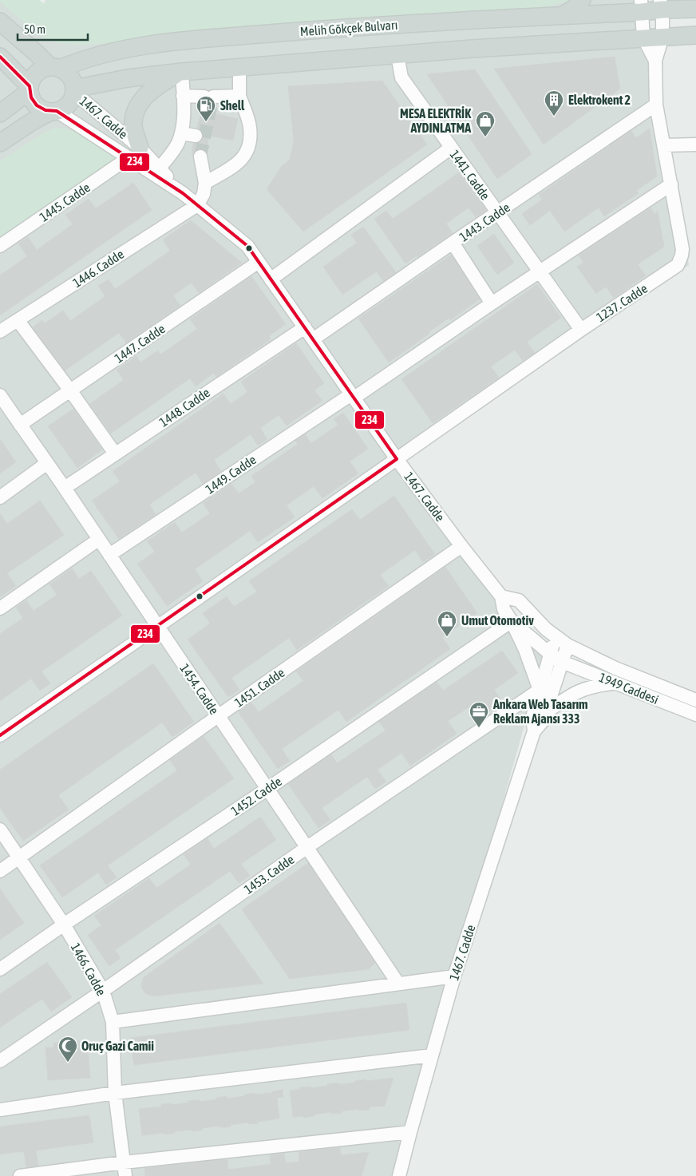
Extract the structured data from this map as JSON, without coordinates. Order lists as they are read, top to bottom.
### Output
{
  "streets": {
    "main road": ["Melih Gökçek Bulvarı", "1467. Cadde"],
    "street": [
      "1441. Cadde",
      "1445. Cadde",
      "1443. Cadde",
      "1446. Cadde",
      "1237. Cadde",
      "1447. Cadde",
      "1448. Cadde",
      "1449. Cadde",
      "1451. Cadde",
      "1949 Caddesi",
      "1454. Cadde",
      "1452. Cadde",
      "1453. Cadde",
      "1466. Cadde"
    ]
  },
  "crossings": [
    ["Melih Gökçek Bulvarı", "1467. Cadde"],
    ["Melih Gökçek Bulvarı", "1237. Cadde"],
    ["1467. Cadde", "1445. Cadde"],
    ["1467. Cadde", "1443. Cadde"],
    ["1467. Cadde", "1446. Cadde"],
    ["1467. Cadde", "1237. Cadde"],
    ["1467. Cadde", "1447. Cadde"],
    ["1467. Cadde", "1448. Cadde"],
    ["1467. Cadde", "1449. Cadde"],
    ["1467. Cadde", "1451. Cadde"],
    ["1467. Cadde", "1949 Caddesi"],
    ["1467. Cadde", "1452. Cadde"],
    ["1467. Cadde", "1453. Cadde"],
    ["1441. Cadde", "1443. Cadde"],
    ["1441. Cadde", "1237. Cadde"],
    ["1441. Cadde", "1449. Cadde"],
    ["1443. Cadde", "1237. Cadde"],
    ["1237. Cadde", "1449. Cadde"],
    ["1237. Cadde", "1454. Cadde"],
    ["1447. Cadde", "1454. Cadde"],
    ["1448. Cadde", "1454. Cadde"],
    ["1449. Cadde", "1454. Cadde"],
    ["1451. Cadde", "1454. Cadde"],
    ["1451. Cadde", "1466. Cadde"],
    ["1454. Cadde", "1452. Cadde"],
    ["1454. Cadde", "1453. Cadde"],
    ["1452. Cadde", "1466. Cadde"],
    ["1453. Cadde", "1466. Cadde"]
  ],
  "places": {
    "building": ["Elektrokent 2"],
    "fuel station": ["Shell"],
    "shop": ["MESA ELEKTRİK AYDINLATMA", "Umut Otomotiv"],
    "office": ["Ankara Web Tasarım Reklam Ajansı 333"],
    "mosque": ["Oruç Gazi Camii"]
  },
  "lines": ["transit line 234"],
  "scale_bar": "50 m"
}
